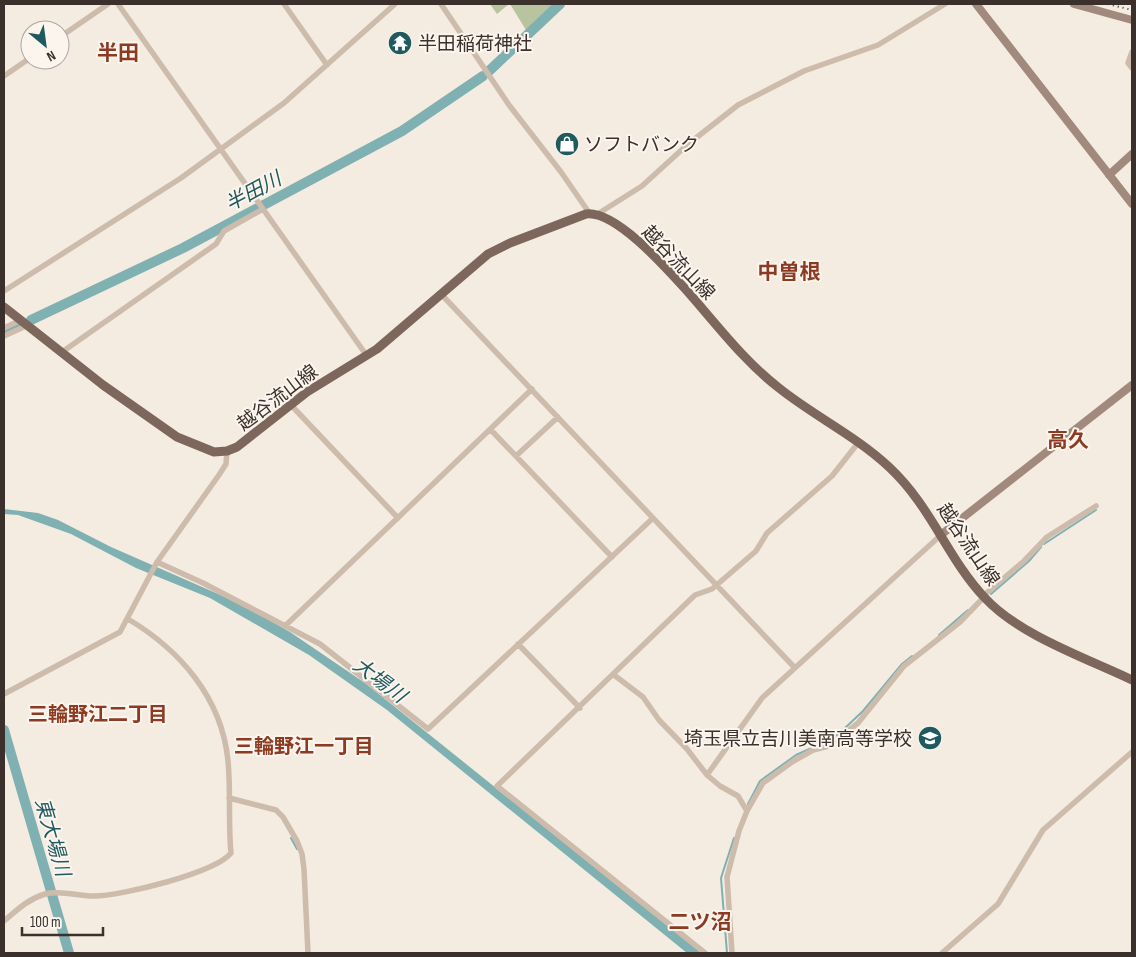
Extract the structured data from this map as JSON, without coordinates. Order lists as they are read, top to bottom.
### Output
{
  "streets": {
    "main road": ["越谷流山線"]
  },
  "districts": [
    "半田",
    "中曽根",
    "高久",
    "三輪野江二丁目",
    "三輪野江一丁目",
    "二ツ沼"
  ],
  "water": ["半田川", "大場川", "東大場川"],
  "places": {
    "temple": ["半田稲荷神社"],
    "shop": ["ソフトバンク"],
    "school or university": ["埼玉県立吉川美南高等学校"]
  },
  "scale_bar": "100 m",
  "north": "bottom right"
}
